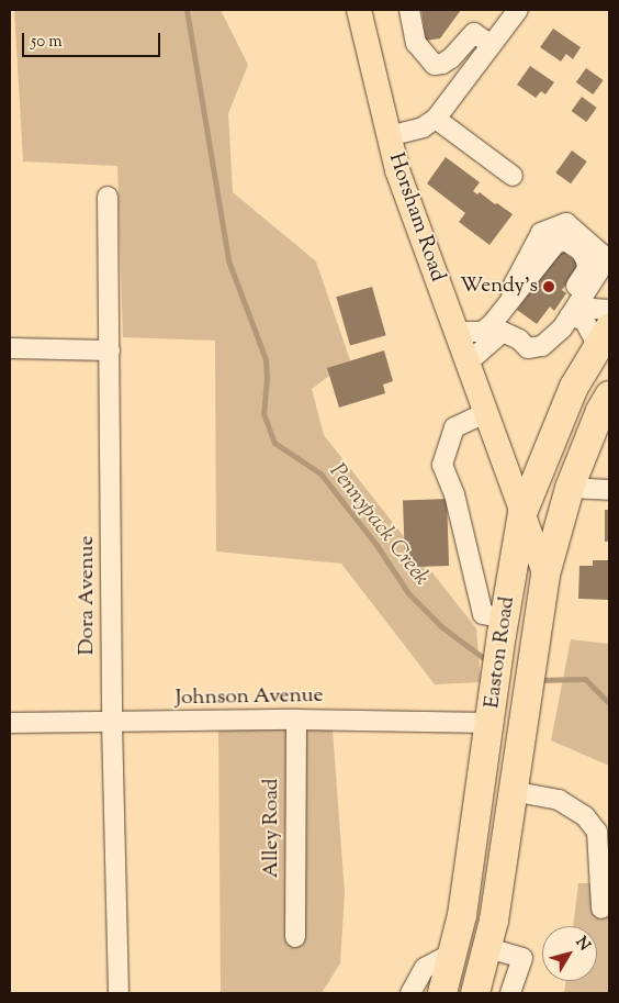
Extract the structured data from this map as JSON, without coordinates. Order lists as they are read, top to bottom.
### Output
{
  "streets": {
    "highway": ["Easton Road"],
    "main road": ["Horsham Road"],
    "street": ["Dora Avenue", "Johnson Avenue", "Alley Road"]
  },
  "crossings": [
    ["Horsham Road", "Easton Road"],
    ["Dora Avenue", "Johnson Avenue"],
    ["Easton Road", "Johnson Avenue"],
    ["Johnson Avenue", "Alley Road"]
  ],
  "water": ["Pennypack Creek"],
  "places": ["Wendy's"],
  "scale_bar": "50 m",
  "north": "top right"
}
